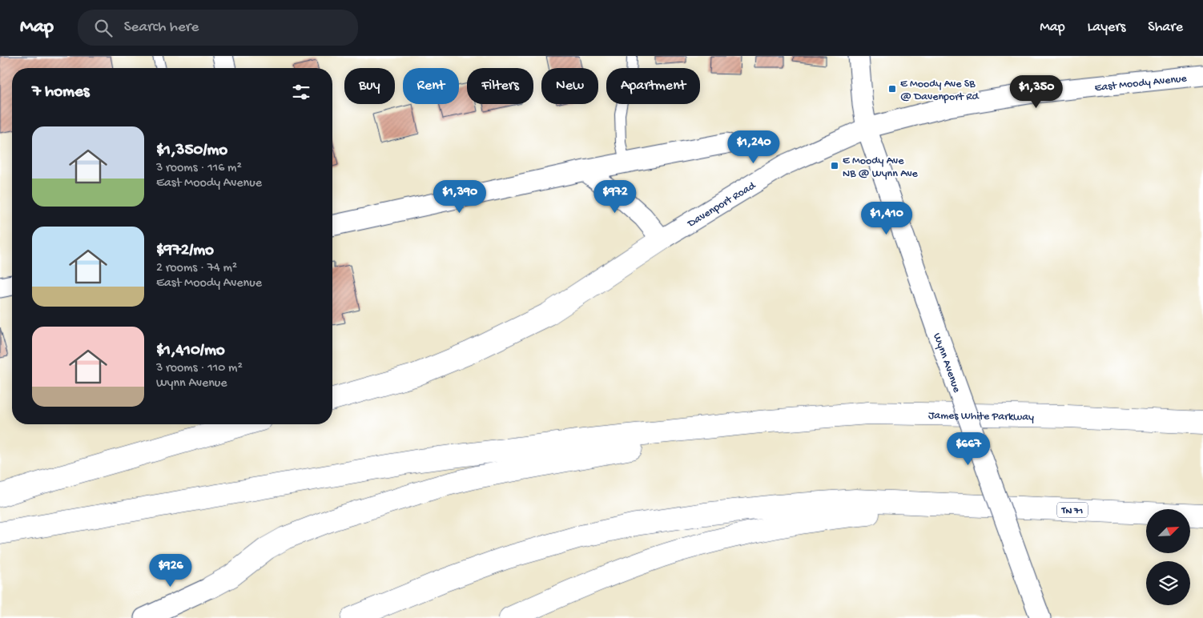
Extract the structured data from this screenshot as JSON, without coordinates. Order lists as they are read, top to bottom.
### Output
{
  "streets": {
    "highway": ["James White Parkway", "TN 71"],
    "street": ["East Moody Avenue", "Davenport Road", "Wynn Avenue"]
  },
  "crossings": [
    ["East Moody Avenue", "Davenport Road"],
    ["East Moody Avenue", "Wynn Avenue"],
    ["Davenport Road", "Wynn Avenue"]
  ],
  "places": {
    "transit": ["E Moody Ave SB @ Davenport Rd", "E Moody Ave NB @ Wynn Ave"]
  },
  "north": "top right",
  "page": {
    "header": "Map",
    "search": "Search here",
    "nav": ["Map", "Layers", "Share"],
    "chip": [
      "Buy",
      "Rent",
      "Filters",
      "New",
      "Apartment"
    ],
    "heading": "7 homes",
    "price": [
      "$1,350",
      "$1,240",
      "$1,390",
      "$972",
      "$1,410",
      "$667",
      "$926"
    ],
    "list": [
      {
        "name": "$1,350/mo",
        "note": "3 rooms · 116 m² · East Moody Avenue"
      },
      {
        "name": "$972/mo",
        "note": "2 rooms · 74 m² · East Moody Avenue"
      },
      {
        "name": "$1,410/mo",
        "note": "3 rooms · 110 m² · Wynn Avenue"
      }
    ]
  }
}
